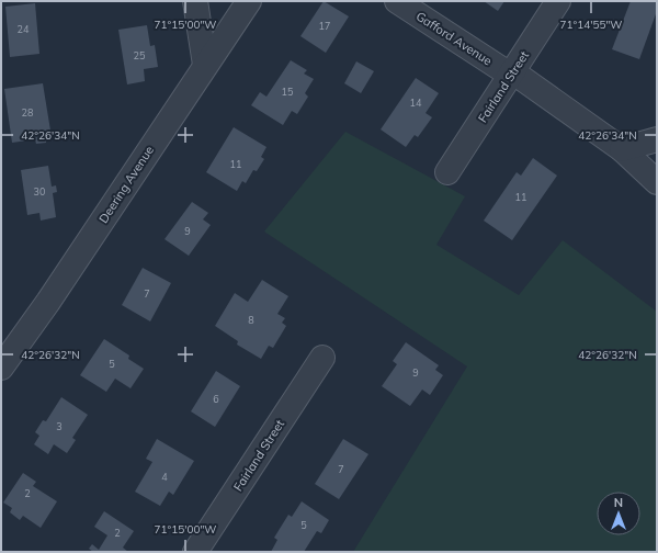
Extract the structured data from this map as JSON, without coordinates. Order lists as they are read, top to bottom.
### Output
{
  "streets": {
    "street": ["Gafford Avenue", "Fairland Street", "Deering Avenue"]
  },
  "crossings": [
    ["Gafford Avenue", "Fairland Street"]
  ],
  "house_numbers": [
    "17",
    "24",
    "25",
    "15",
    "14",
    "28",
    "11",
    "30",
    "11",
    "9",
    "7",
    "8",
    "5",
    "9",
    "6",
    "3",
    "7",
    "4",
    "2",
    "5",
    "2"
  ],
  "north": "top",
  "coordinates": [
    "71°15'00\"W",
    "71°14'55\"W",
    "42°26'34\"N",
    "42°26'32\"N"
  ]
}
